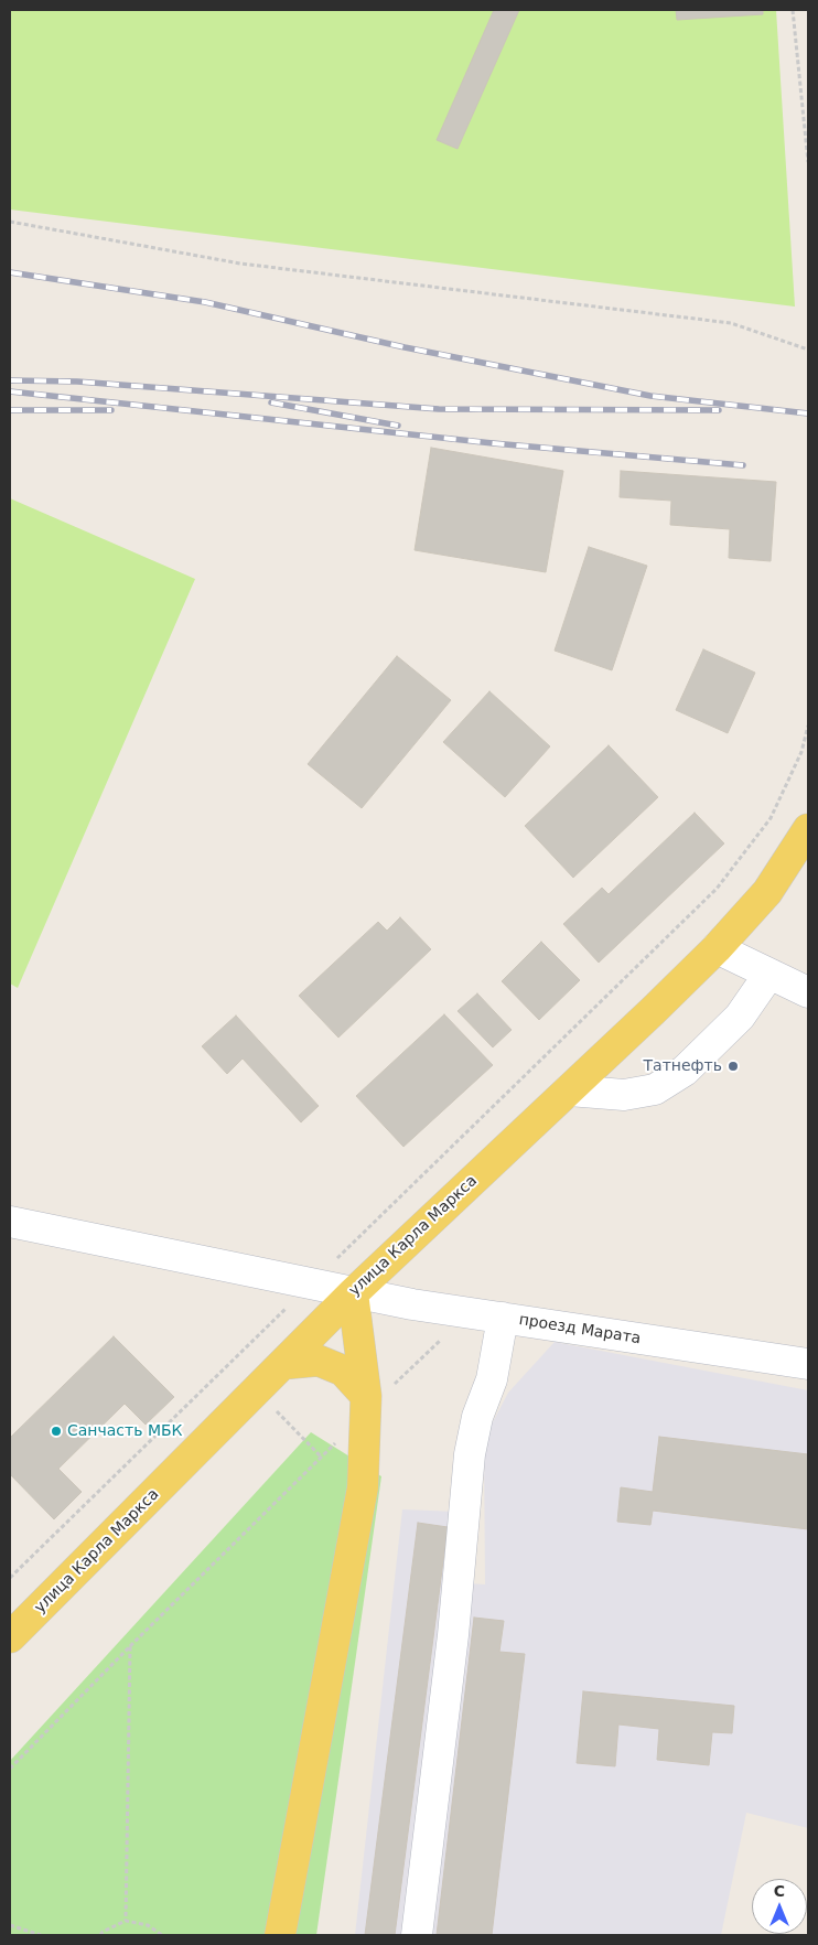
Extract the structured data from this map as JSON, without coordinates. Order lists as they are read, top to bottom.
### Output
{
  "streets": {
    "main road": ["улица Карла Маркса"],
    "street": ["проезд Марата"]
  },
  "crossings": [
    ["улица Карла Маркса", "проезд Марата"]
  ],
  "places": ["Татнефть", "Санчасть МБК"],
  "north": "top"
}
